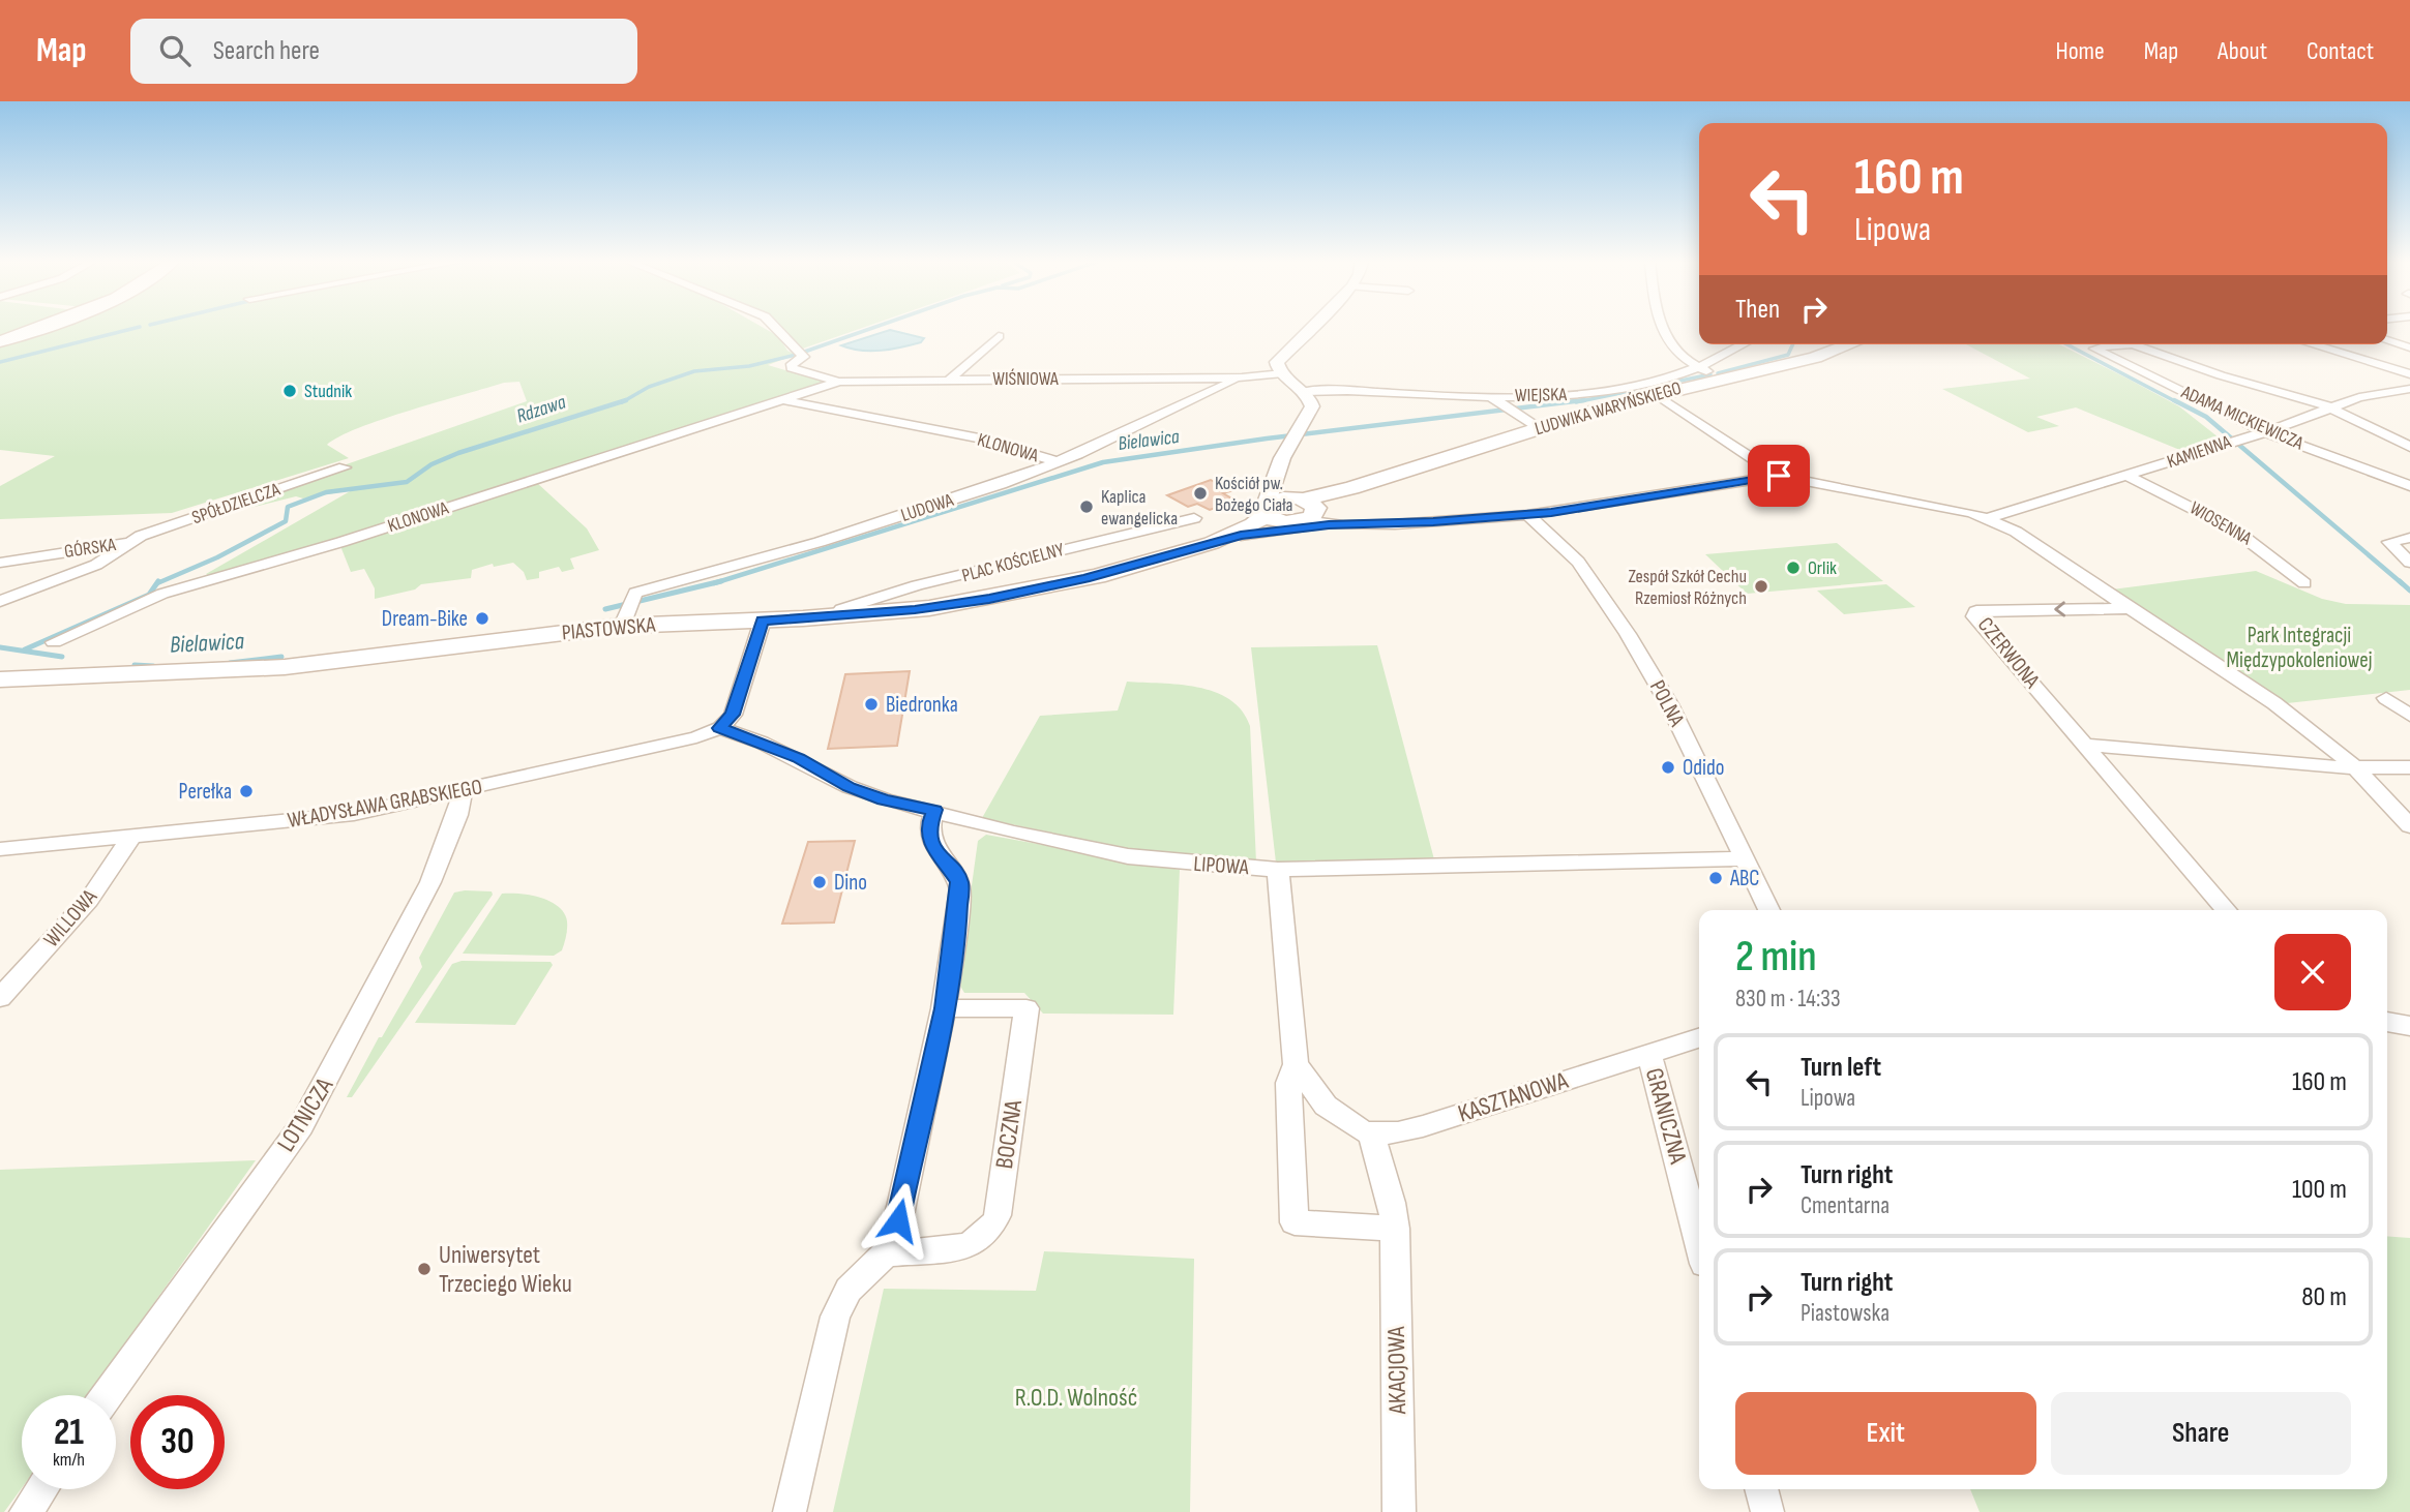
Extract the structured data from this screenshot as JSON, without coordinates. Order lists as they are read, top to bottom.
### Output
{
  "streets": {
    "main road": ["LUDWIKA WARYŃSKIEGO", "PIASTOWSKA"],
    "street": [
      "WIŚNIOWA",
      "WIEJSKA",
      "ADAMA MICKIEWICZA",
      "KLONOWA",
      "KAMIENNA",
      "SPÓŁDZIELCZA",
      "LUDOWA",
      "WIOSENNA",
      "GÓRSKA",
      "PLAC KOŚCIELNY",
      "CZERWONA",
      "POLNA",
      "WŁADYSŁAWA GRABSKIEGO",
      "LIPOWA",
      "WILLOWA",
      "KASZTANOWA",
      "LOTNICZA",
      "GRANICZNA",
      "BOCZNA",
      "AKACJOWA"
    ]
  },
  "crossings": [
    ["WIŚNIOWA", "KLONOWA"],
    ["WIŚNIOWA", "LUDOWA"],
    ["WIEJSKA", "LUDWIKA WARYŃSKIEGO"],
    ["LUDWIKA WARYŃSKIEGO", "PIASTOWSKA"],
    ["ADAMA MICKIEWICZA", "KAMIENNA"],
    ["KLONOWA", "LUDOWA"],
    ["KAMIENNA", "WIOSENNA"],
    ["SPÓŁDZIELCZA", "GÓRSKA"],
    ["LUDOWA", "PIASTOWSKA"],
    ["PLAC KOŚCIELNY", "PIASTOWSKA"],
    ["POLNA", "LIPOWA"],
    ["WŁADYSŁAWA GRABSKIEGO", "LIPOWA"],
    ["WŁADYSŁAWA GRABSKIEGO", "WILLOWA"],
    ["WŁADYSŁAWA GRABSKIEGO", "LOTNICZA"],
    ["KASZTANOWA", "GRANICZNA"],
    ["KASZTANOWA", "AKACJOWA"]
  ],
  "water": ["Rdzawa", "Bielawica"],
  "parks": ["Park Integracji Międzypokoleniowej", "R.O.D. Wolność"],
  "places": [
    "Studnik",
    "Kościół pw. Bożego Ciała",
    "Kaplica ewangelicka",
    "Orlik",
    "Zespół Szkół Cechu Rzemiosł Różnych",
    "Dream-Bike",
    "Biedronka",
    "Odido",
    "Perełka",
    "ABC",
    "Dino",
    "Uniwersytet Trzeciego Wieku"
  ],
  "page": {
    "header": "Map",
    "search": "Search here",
    "nav": [
      "Home",
      "Map",
      "About",
      "Contact"
    ],
    "turn": ["160 m", "Lipowa"],
    "then": "Then",
    "heading": ["2 min", "830 m · 14:33"],
    "list": [
      {
        "name": "Turn left",
        "note": "Lipowa",
        "value": "160 m"
      },
      {
        "name": "Turn right",
        "note": "Cmentarna",
        "value": "100 m"
      },
      {
        "name": "Turn right",
        "note": "Piastowska",
        "value": "80 m"
      }
    ],
    "buttons": ["Exit", "Share"],
    "speed": "21 km/h",
    "limit": "30"
  }
}
